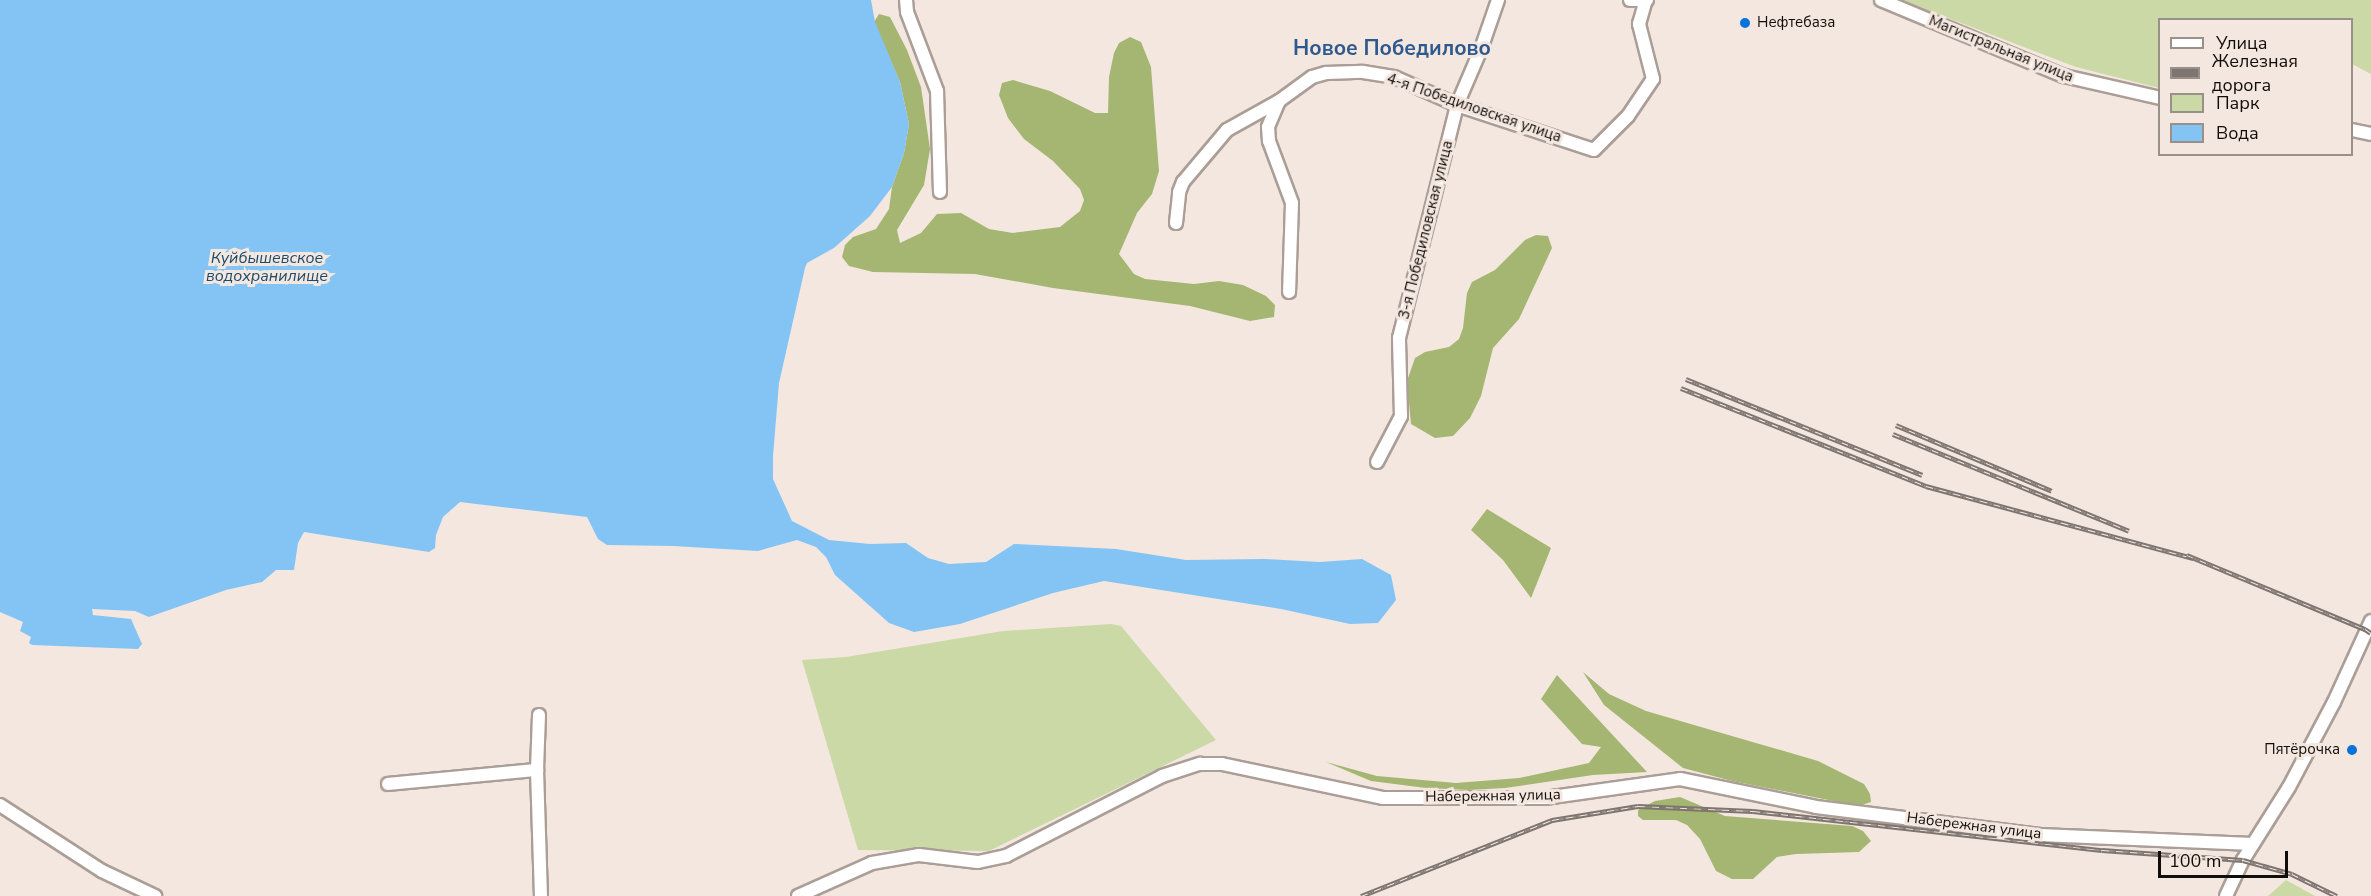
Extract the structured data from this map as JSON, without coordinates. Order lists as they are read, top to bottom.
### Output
{
  "streets": {
    "street": [
      "Магистральная улица",
      "4-я Победиловская улица",
      "3-я Победиловская улица",
      "Набережная улица"
    ]
  },
  "crossings": [
    ["4-я Победиловская улица", "3-я Победиловская улица"]
  ],
  "districts": ["Новое Победилово"],
  "water": ["Куйбышевское водохранилище"],
  "places": ["Нефтебаза", "Пятёрочка"],
  "legend": [
    "Улица",
    "Железная дорога",
    "Парк",
    "Вода"
  ],
  "scale_bar": "100 m"
}
